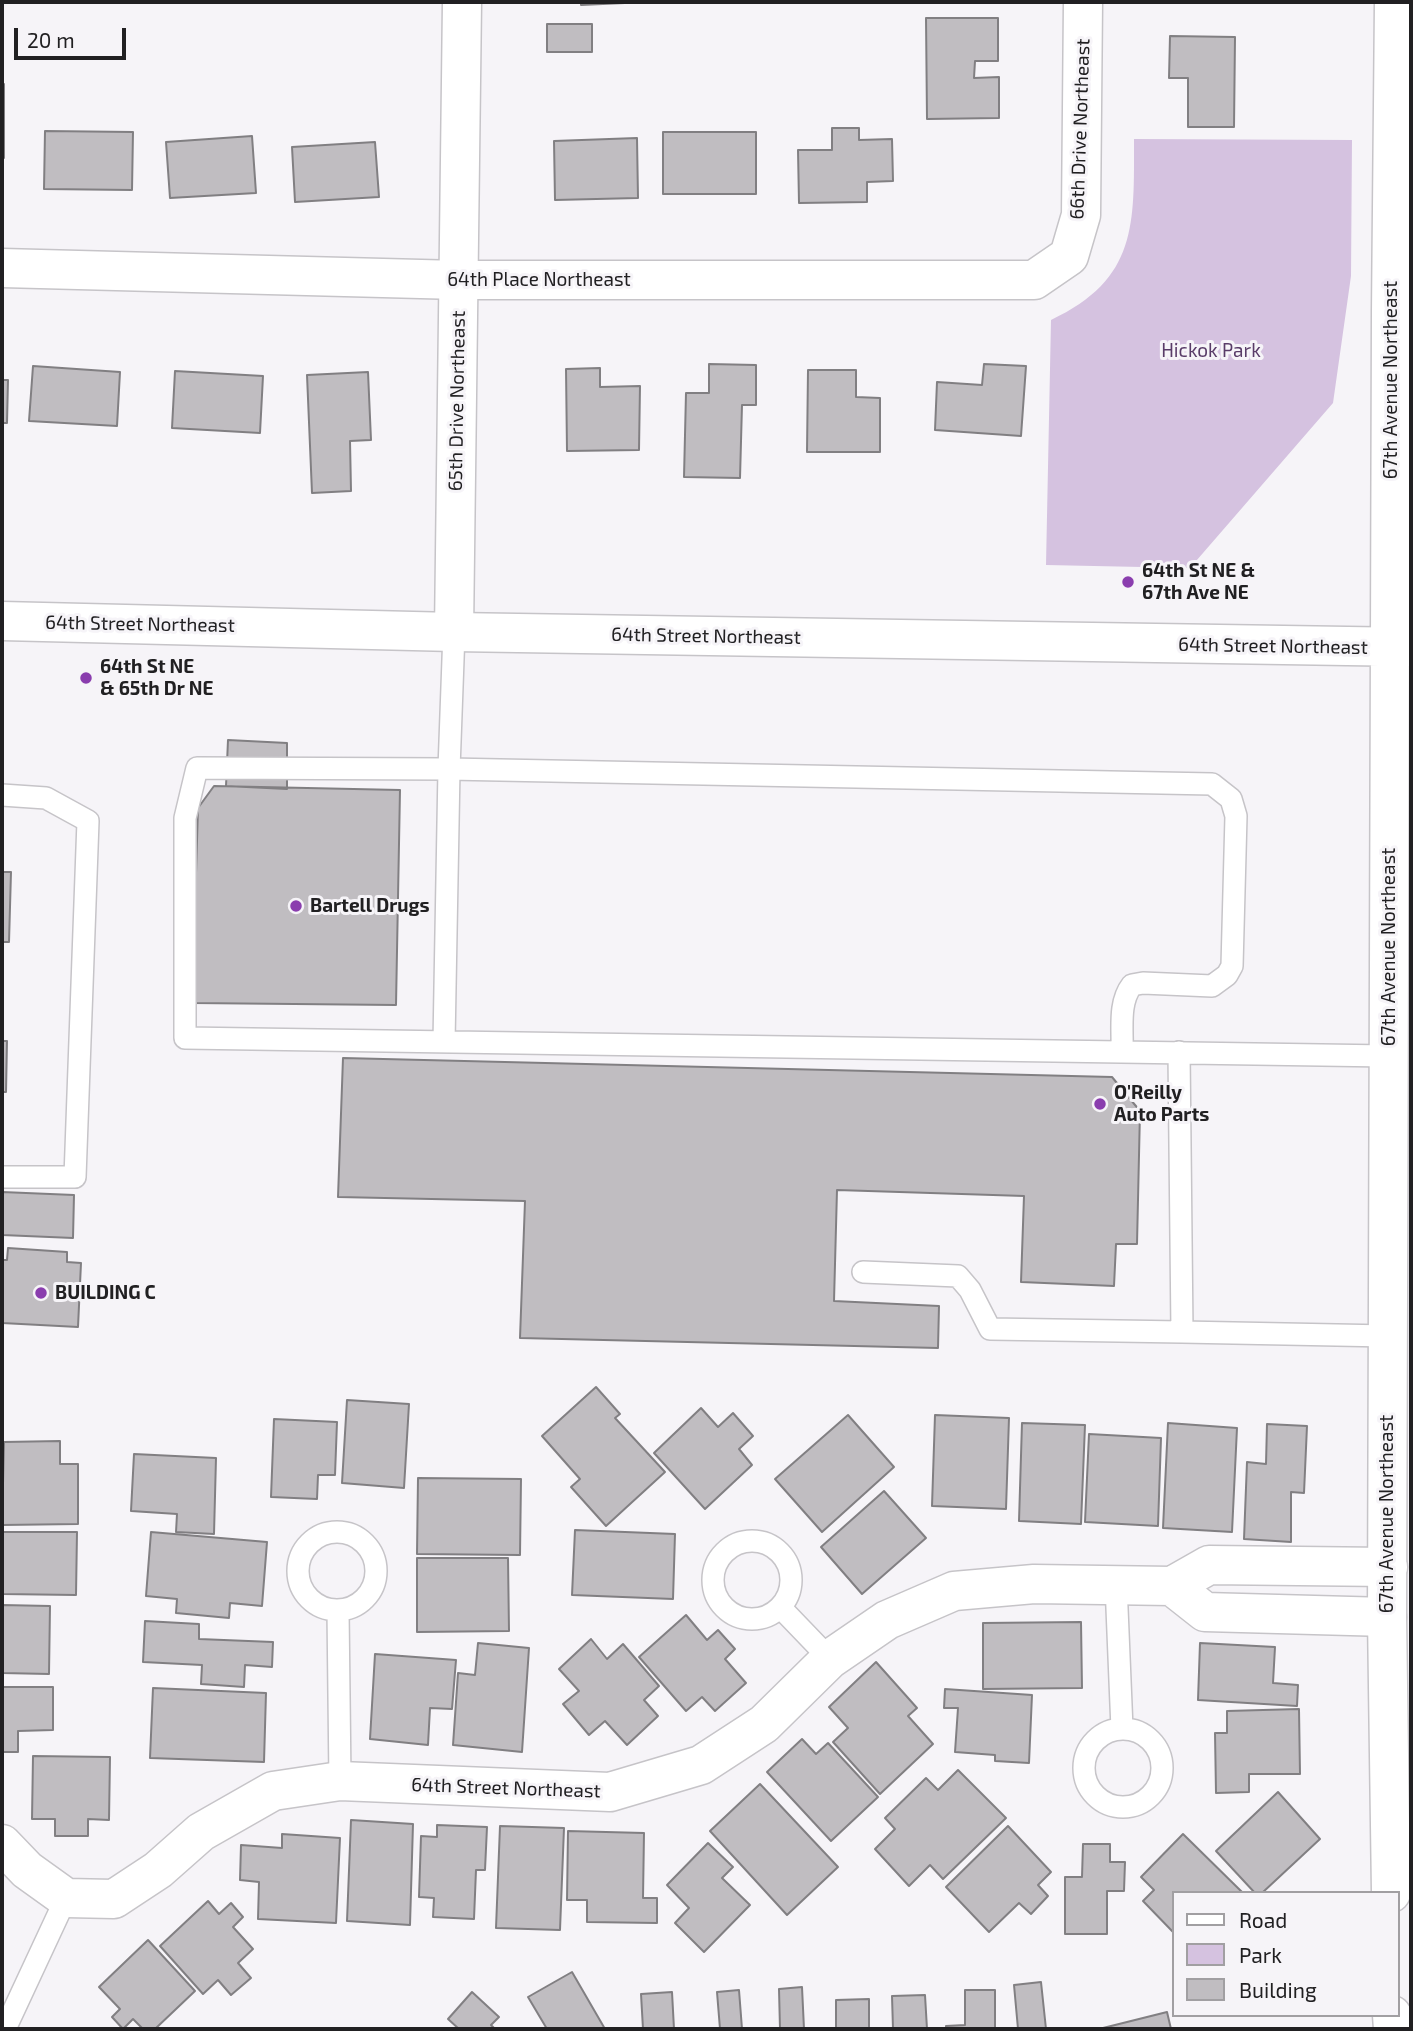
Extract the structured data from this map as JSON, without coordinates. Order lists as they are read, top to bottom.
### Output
{
  "streets": {
    "street": [
      "66th Drive Northeast",
      "64th Place Northeast",
      "67th Avenue Northeast",
      "65th Drive Northeast",
      "64th Street Northeast"
    ]
  },
  "crossings": [
    ["66th Drive Northeast", "64th Place Northeast"],
    ["64th Place Northeast", "65th Drive Northeast"],
    ["67th Avenue Northeast", "64th Street Northeast"],
    ["65th Drive Northeast", "64th Street Northeast"]
  ],
  "parks": ["Hickok Park"],
  "places": [
    "64th St NE & 67th Ave NE",
    "64th St NE & 65th Dr NE",
    "Bartell Drugs",
    "O'Reilly Auto Parts",
    "BUILDING C"
  ],
  "legend": ["Road", "Park", "Building"],
  "scale_bar": "20 m"
}
